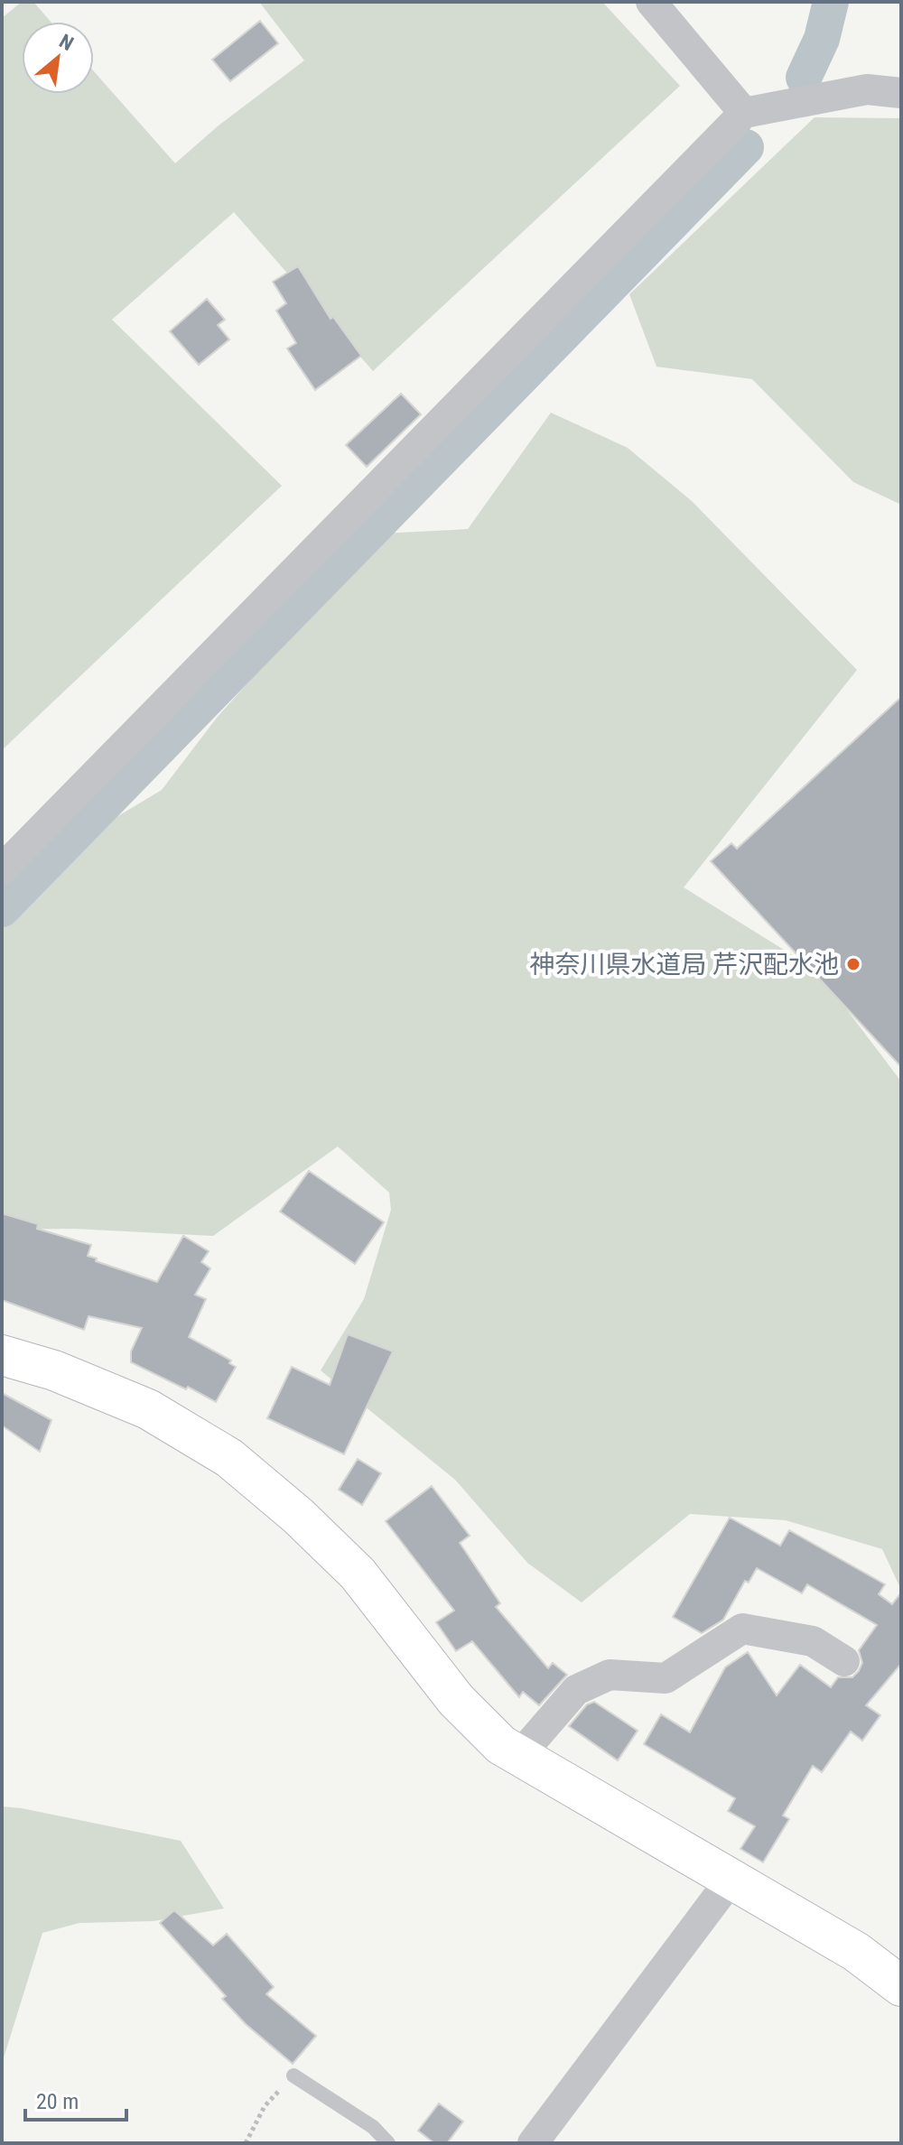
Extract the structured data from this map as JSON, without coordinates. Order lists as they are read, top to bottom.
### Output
{
  "places": ["神奈川県水道局 芹沢配水池"],
  "scale_bar": "20 m",
  "north": "top right"
}
